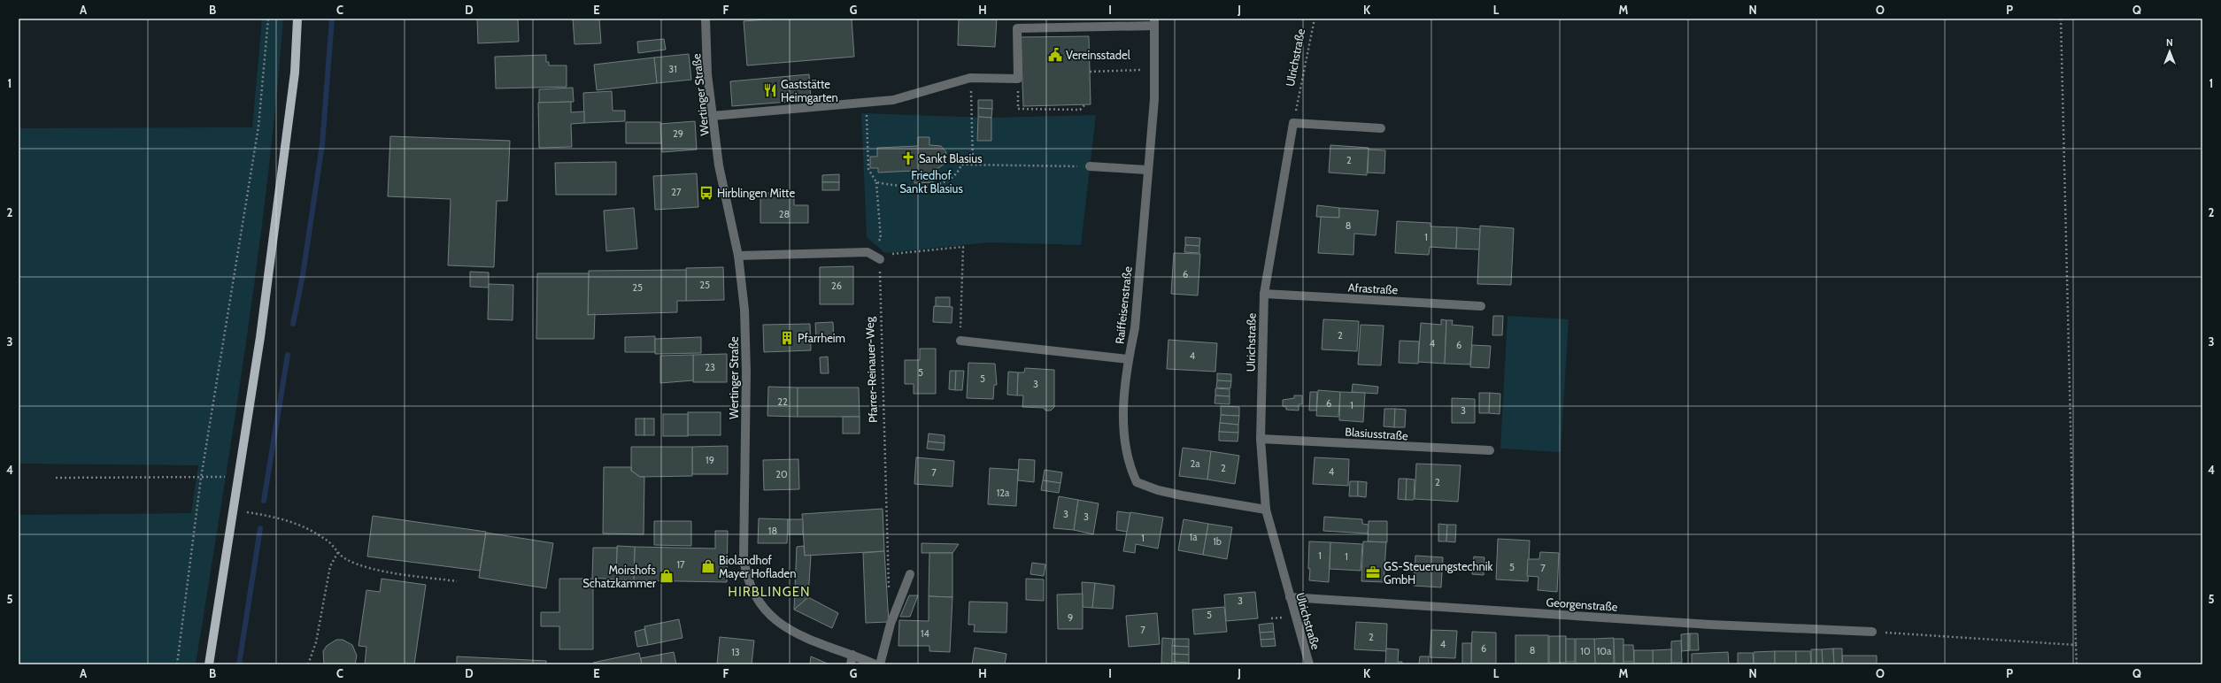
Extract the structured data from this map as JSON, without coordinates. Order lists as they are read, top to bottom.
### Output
{
  "streets": {
    "street": [
      "Ulrichstraße",
      "Wertinger Straße",
      "Afrastraße",
      "Raiffeisenstraße",
      "Blasiusstraße",
      "Georgenstraße"
    ],
    "path": ["Pfarrer-Reinauer-Weg"]
  },
  "crossings": [
    ["Ulrichstraße", "Afrastraße"],
    ["Ulrichstraße", "Raiffeisenstraße"],
    ["Ulrichstraße", "Blasiusstraße"],
    ["Ulrichstraße", "Georgenstraße"]
  ],
  "districts": ["HIRBLINGEN"],
  "parks": ["Friedhof Sankt Blasius"],
  "places": {
    "public building": ["Vereinsstadel"],
    "restaurant": ["Gaststätte Heimgarten"],
    "church": ["Sankt Blasius"],
    "bus stop": ["Hirblingen Mitte"],
    "building": ["Pfarrheim"],
    "shop": ["Biolandhof Mayer Hofladen", "Moirshofs Schatzkammer"],
    "office": ["GS-Steuerungstechnik GmbH"]
  },
  "house_numbers": [
    "31",
    "29",
    "2",
    "27",
    "28",
    "8",
    "1",
    "6",
    "25",
    "26",
    "25",
    "2",
    "4",
    "6",
    "4",
    "23",
    "5",
    "5",
    "3",
    "22",
    "6",
    "1",
    "3",
    "19",
    "2a",
    "2",
    "4",
    "7",
    "20",
    "2",
    "12a",
    "3",
    "3",
    "18",
    "1a",
    "1",
    "1b",
    "1",
    "1",
    "17",
    "5",
    "7",
    "3",
    "5",
    "9",
    "7",
    "14",
    "2",
    "4",
    "6",
    "8",
    "10",
    "10a",
    "13"
  ],
  "north": "top",
  "grid": {
    "columns": [
      "A",
      "B",
      "C",
      "D",
      "E",
      "F",
      "G",
      "H",
      "I",
      "J",
      "K",
      "L",
      "M",
      "N",
      "O",
      "P",
      "Q"
    ],
    "rows": [
      "1",
      "2",
      "3",
      "4",
      "5"
    ]
  }
}
